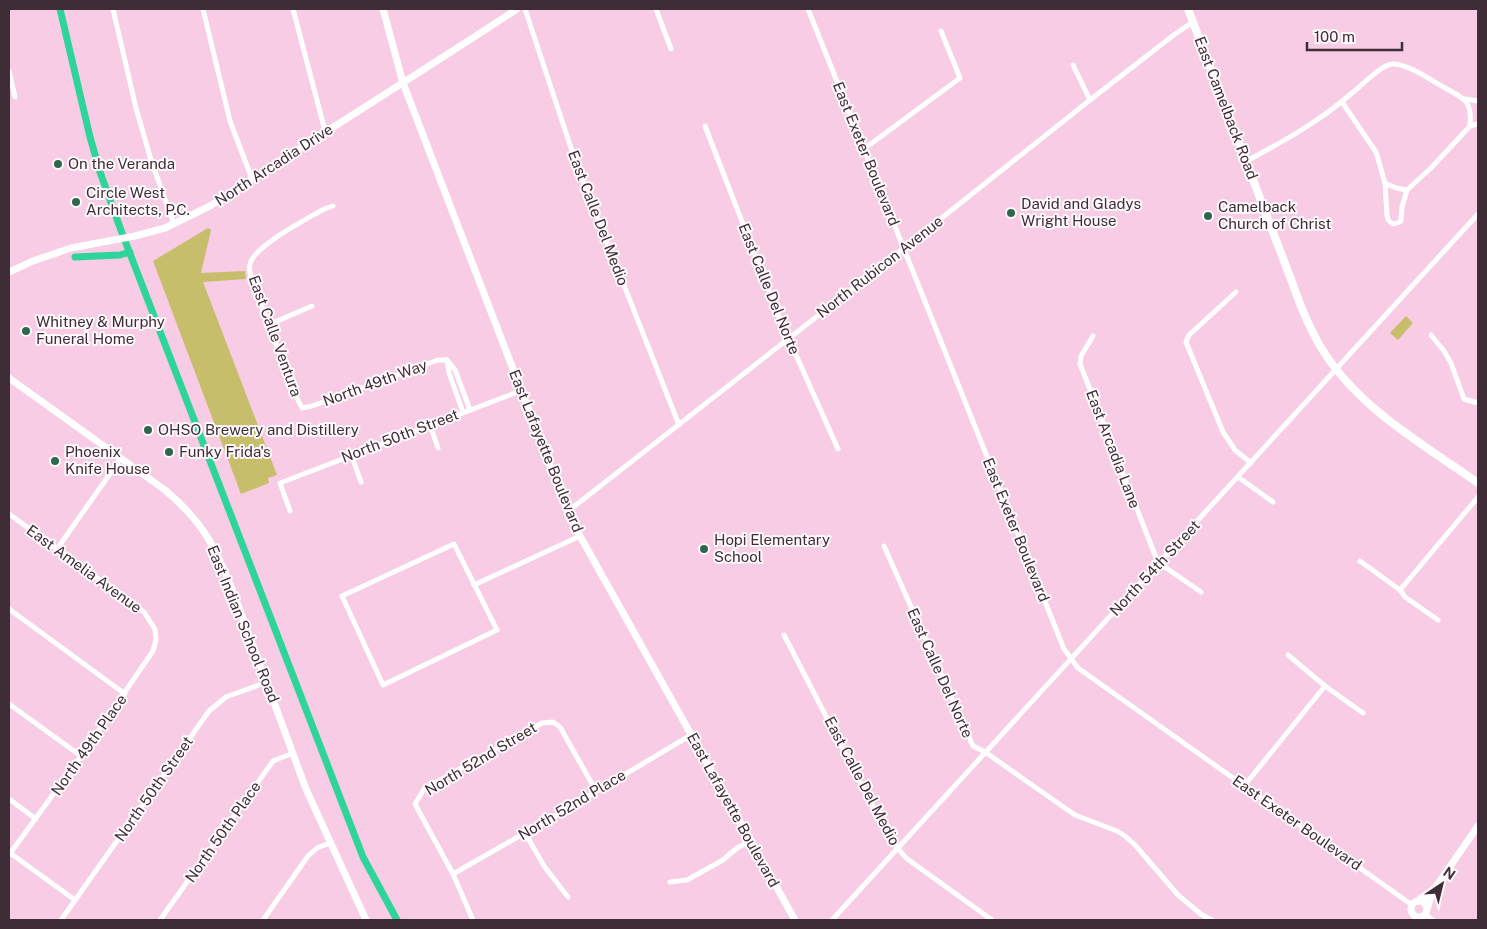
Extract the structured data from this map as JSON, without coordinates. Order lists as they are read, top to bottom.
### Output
{
  "streets": {
    "main road": ["East Camelback Road"],
    "street": [
      "East Exeter Boulevard",
      "North Arcadia Drive",
      "East Calle Del Medio",
      "North Rubicon Avenue",
      "East Calle Del Norte",
      "East Calle Ventura",
      "North 49th Way",
      "North 50th Street",
      "East Arcadia Lane",
      "East Lafayette Boulevard",
      "North 54th Street",
      "East Amelia Avenue",
      "East Indian School Road",
      "North 49th Place",
      "North 52nd Street",
      "North 52nd Place",
      "North 50th Place"
    ]
  },
  "crossings": [
    ["East Camelback Road", "North Rubicon Avenue"],
    ["East Camelback Road", "North 54th Street"],
    ["East Exeter Boulevard", "North Rubicon Avenue"],
    ["East Exeter Boulevard", "North 54th Street"],
    ["North Arcadia Drive", "East Lafayette Boulevard"],
    ["East Calle Del Medio", "North Rubicon Avenue"],
    ["East Calle Del Medio", "North 54th Street"],
    ["North Rubicon Avenue", "East Calle Del Norte"],
    ["North Rubicon Avenue", "East Lafayette Boulevard"],
    ["East Calle Del Norte", "North 54th Street"],
    ["East Calle Ventura", "North 49th Way"],
    ["North 50th Street", "East Lafayette Boulevard"],
    ["North 50th Street", "East Indian School Road"],
    ["East Arcadia Lane", "North 54th Street"],
    ["East Lafayette Boulevard", "North 52nd Place"],
    ["East Amelia Avenue", "North 49th Place"],
    ["East Indian School Road", "North 50th Place"],
    ["North 52nd Street", "North 52nd Place"]
  ],
  "places": [
    "On the Veranda",
    "Circle West Architects, P.C.",
    "David and Gladys Wright House",
    "Camelback Church of Christ",
    "Whitney & Murphy Funeral Home",
    "OHSO Brewery and Distillery",
    "Funky Frida's",
    "Phoenix Knife House",
    "Hopi Elementary School"
  ],
  "scale_bar": "100 m",
  "north": "top right"
}
